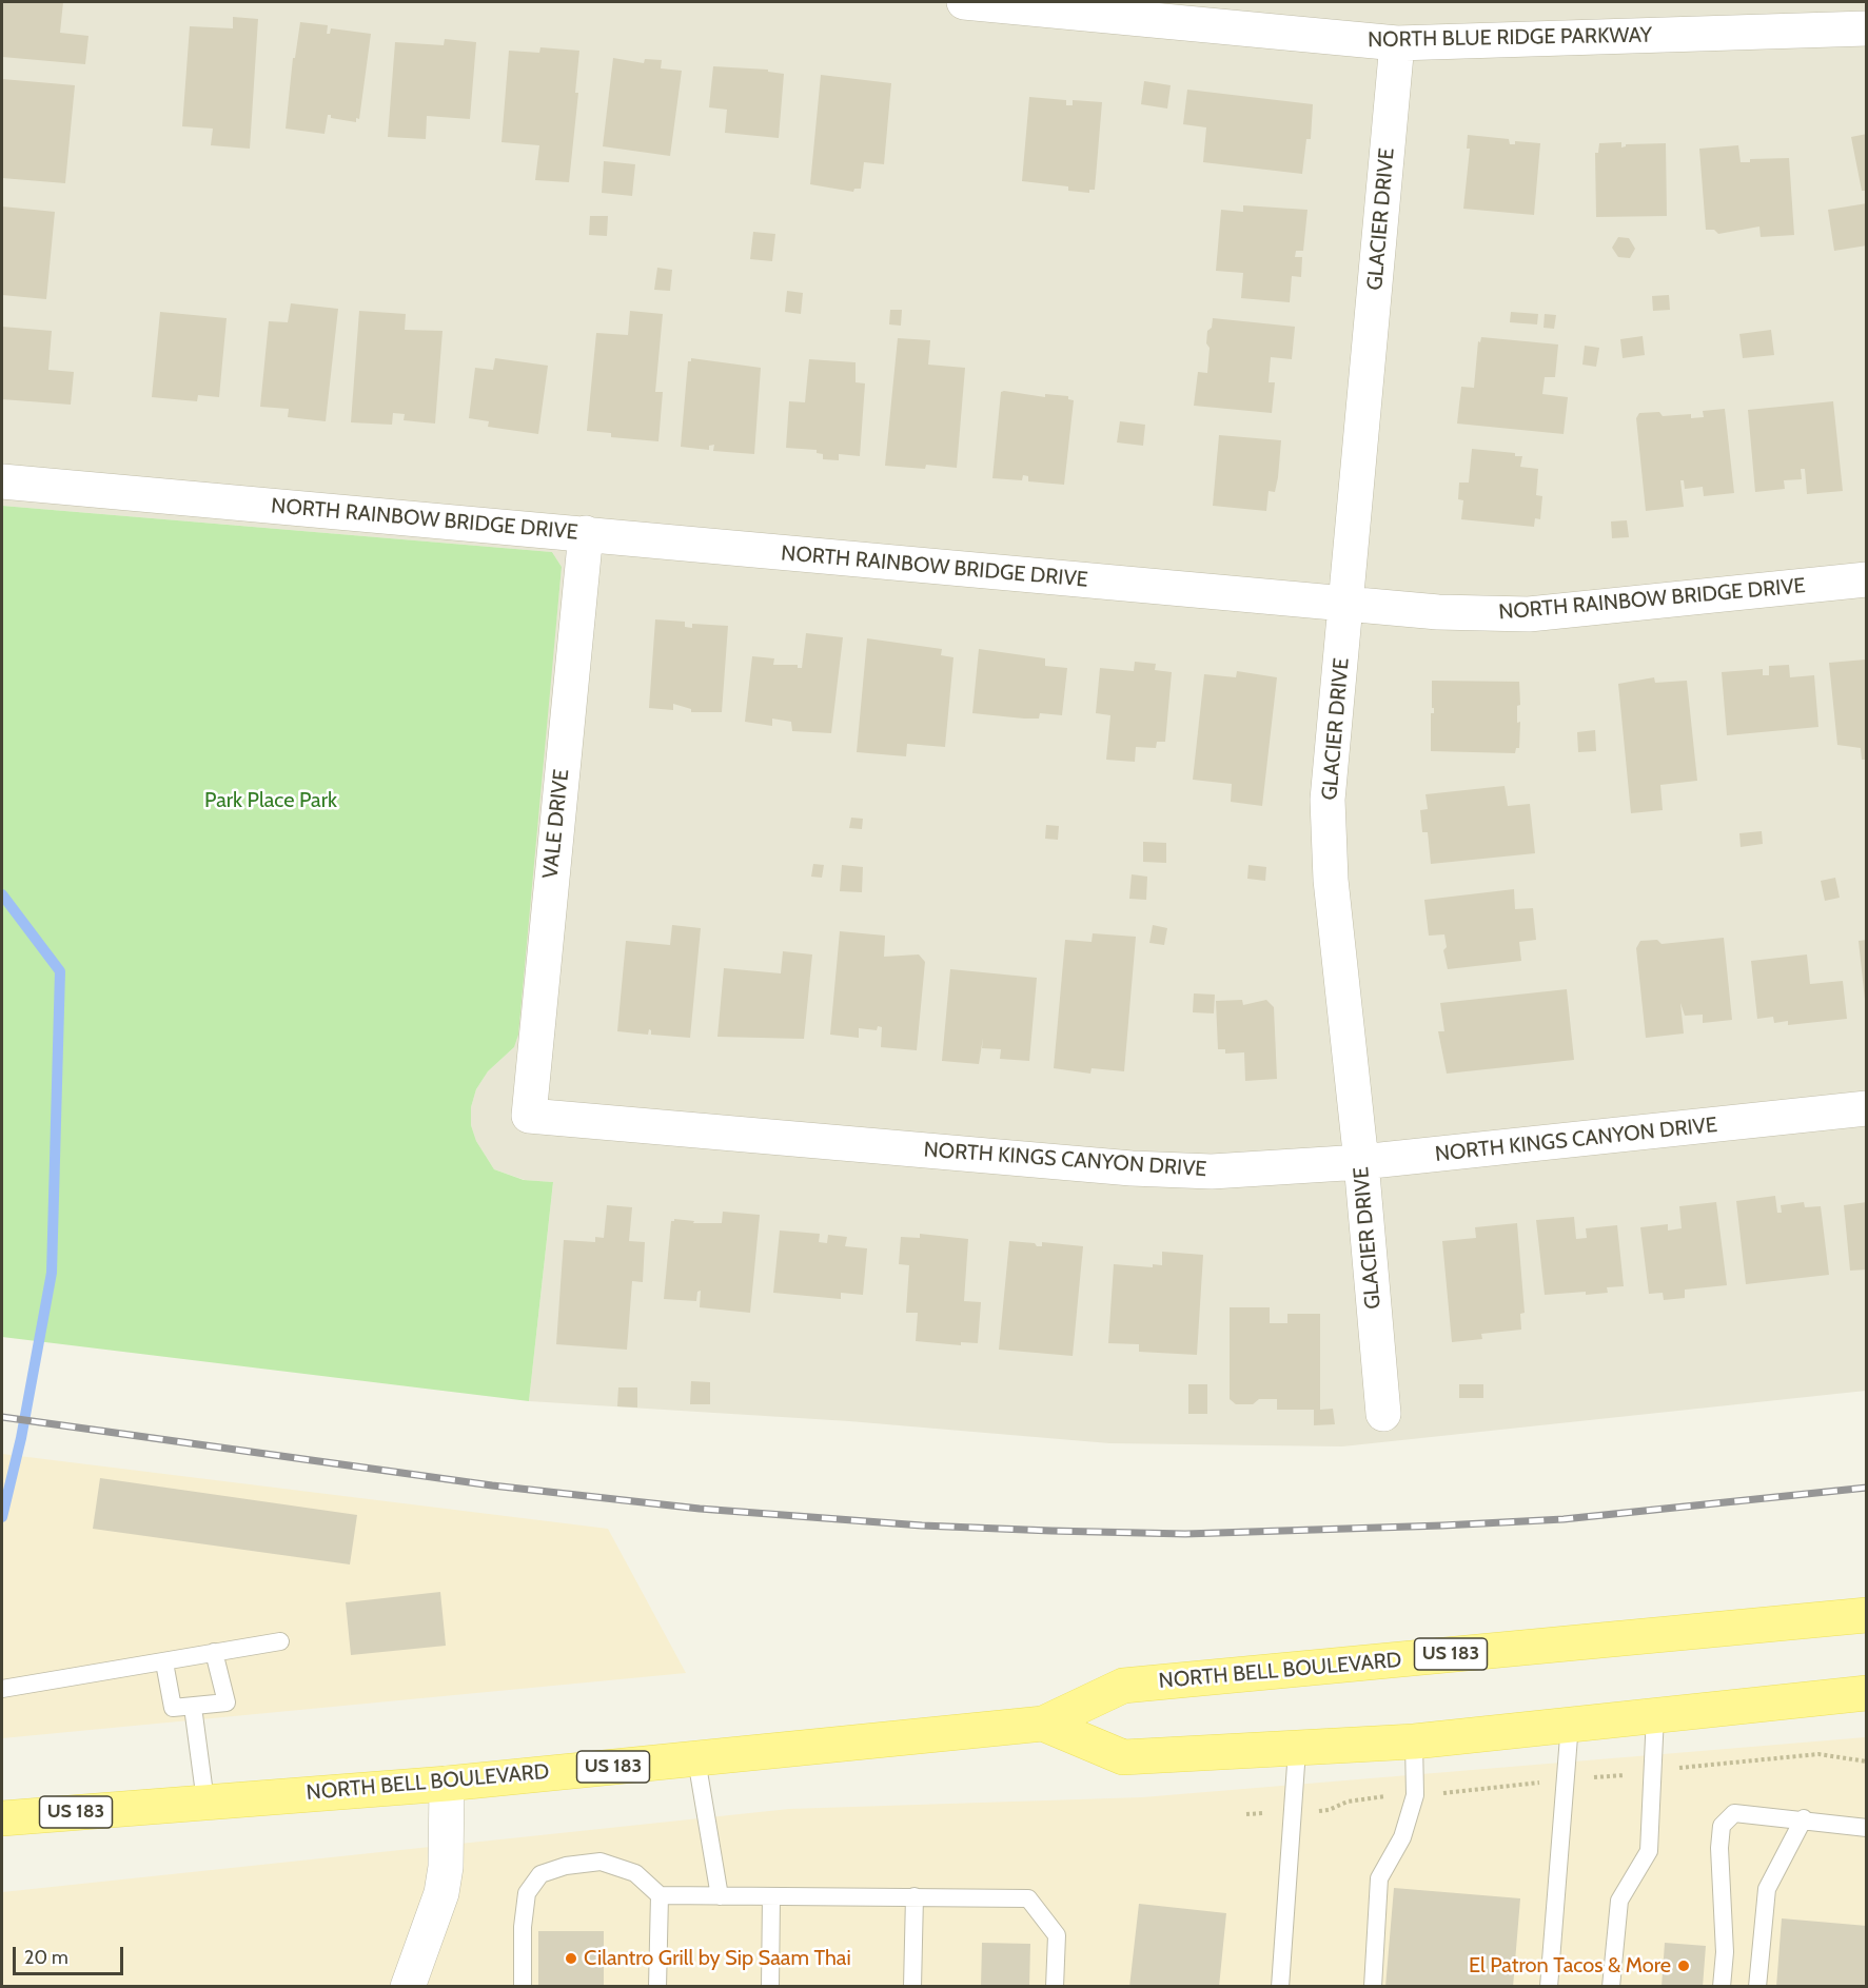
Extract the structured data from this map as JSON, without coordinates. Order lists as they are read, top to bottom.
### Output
{
  "streets": {
    "main road": ["US 183", "NORTH BELL BOULEVARD"],
    "street": [
      "NORTH BLUE RIDGE PARKWAY",
      "GLACIER DRIVE",
      "NORTH RAINBOW BRIDGE DRIVE",
      "VALE DRIVE",
      "NORTH KINGS CANYON DRIVE"
    ]
  },
  "crossings": [
    ["NORTH BLUE RIDGE PARKWAY", "GLACIER DRIVE"],
    ["GLACIER DRIVE", "NORTH RAINBOW BRIDGE DRIVE"],
    ["GLACIER DRIVE", "NORTH KINGS CANYON DRIVE"],
    ["NORTH RAINBOW BRIDGE DRIVE", "VALE DRIVE"],
    ["VALE DRIVE", "NORTH KINGS CANYON DRIVE"]
  ],
  "parks": ["Park Place Park"],
  "places": ["Cilantro Grill by Sip Saam Thai", "El Patron Tacos & More"],
  "scale_bar": "20 m"
}
